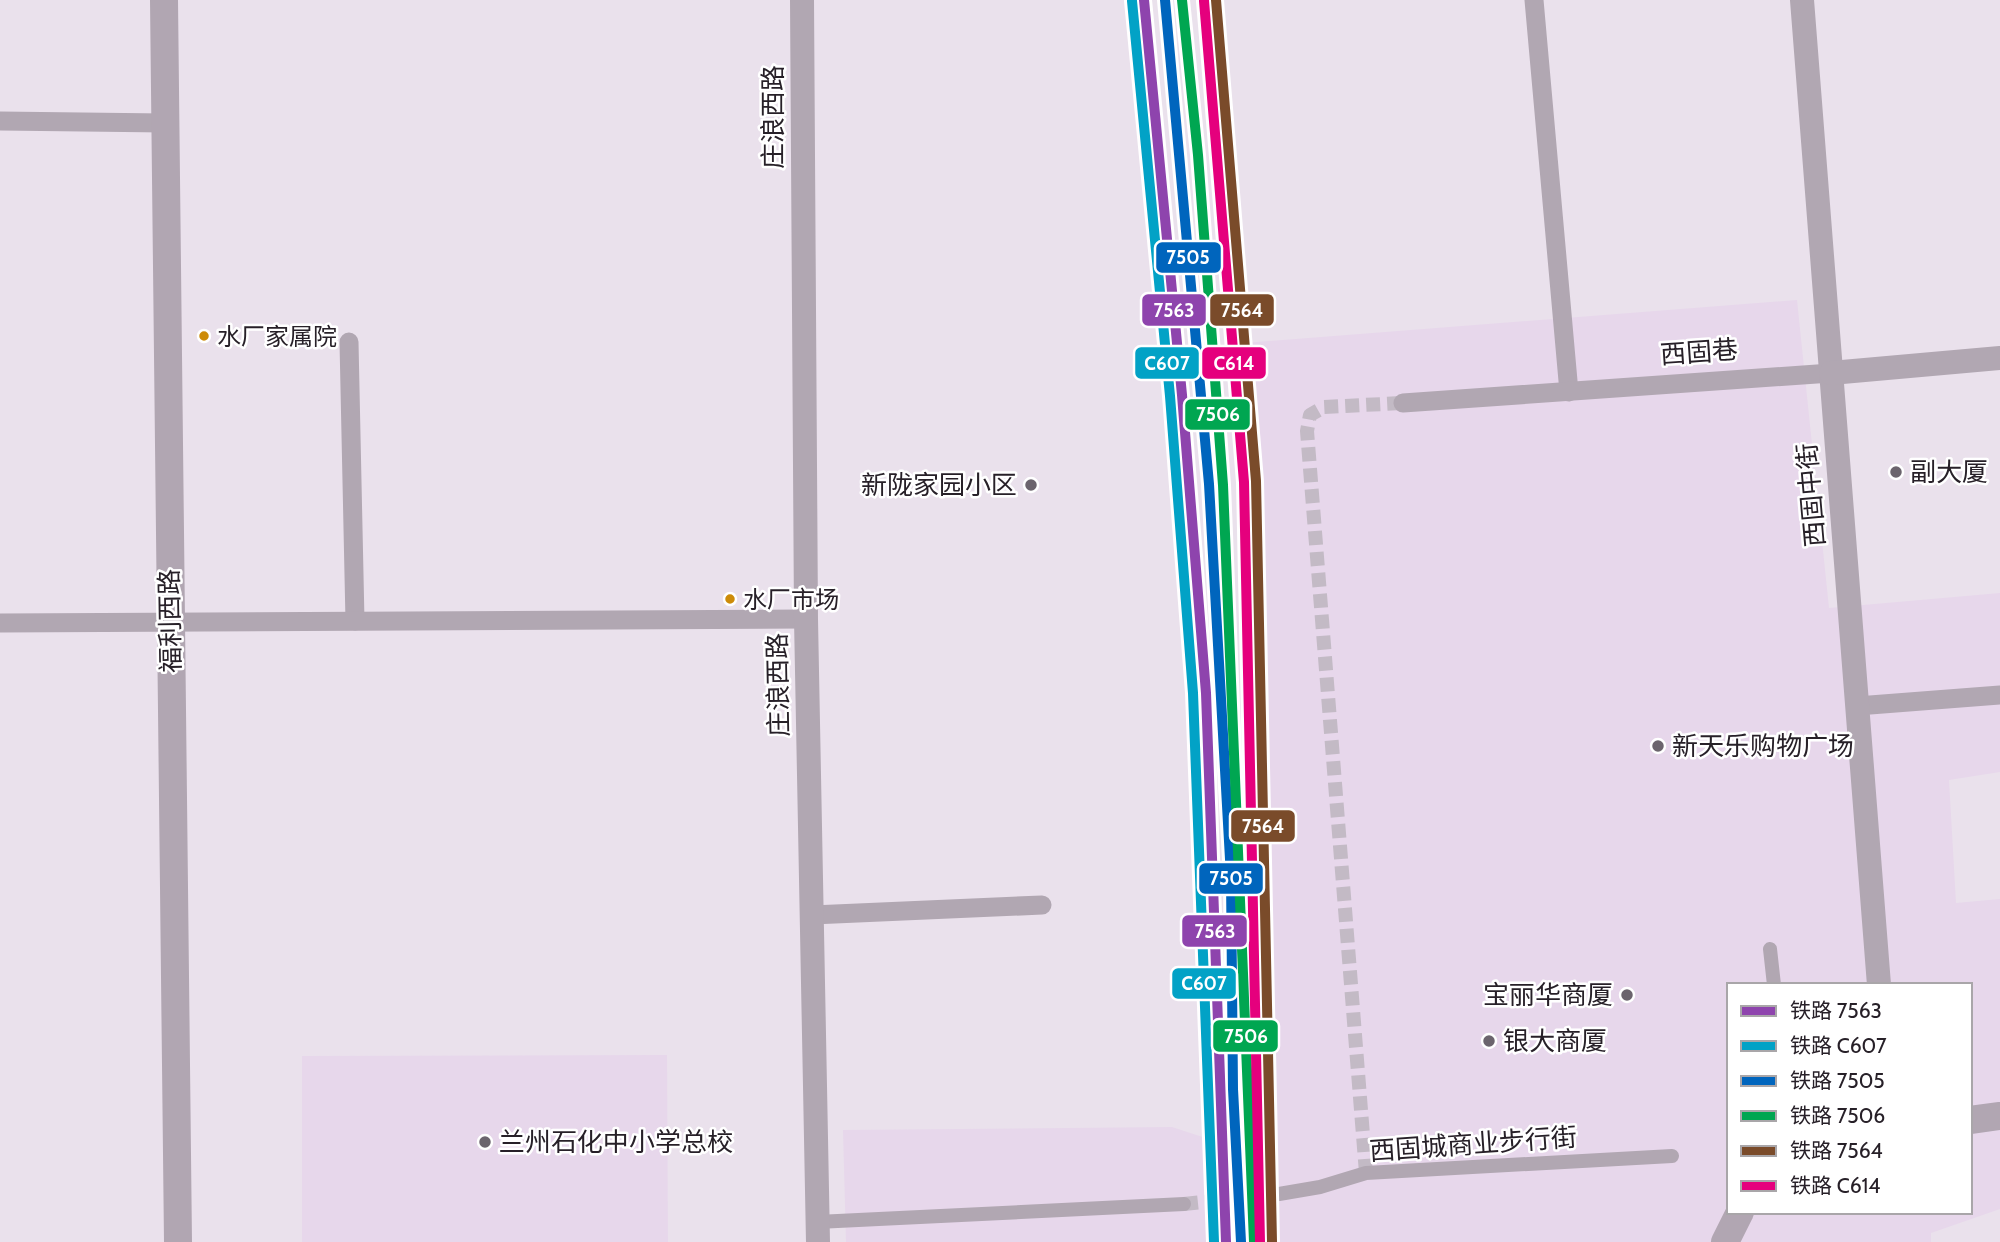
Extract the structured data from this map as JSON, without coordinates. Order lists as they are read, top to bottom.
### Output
{
  "streets": {
    "main road": ["福利西路"],
    "street": [
      "庄浪西路",
      "西固巷",
      "西固中街",
      "西固城商业步行街"
    ]
  },
  "crossings": [
    ["西固巷", "西固中街"]
  ],
  "places": [
    "水厂家属院",
    "副大厦",
    "新陇家园小区",
    "水厂市场",
    "新天乐购物广场",
    "宝丽华商厦",
    "银大商厦",
    "兰州石化中小学总校"
  ],
  "lines": [
    "rail line 7563",
    "rail line 7505",
    "rail line 7506",
    "rail line 7564",
    "rail line C607",
    "rail line C614"
  ],
  "legend": [
    "铁路 7563",
    "铁路 C607",
    "铁路 7505",
    "铁路 7506",
    "铁路 7564",
    "铁路 C614"
  ]
}
